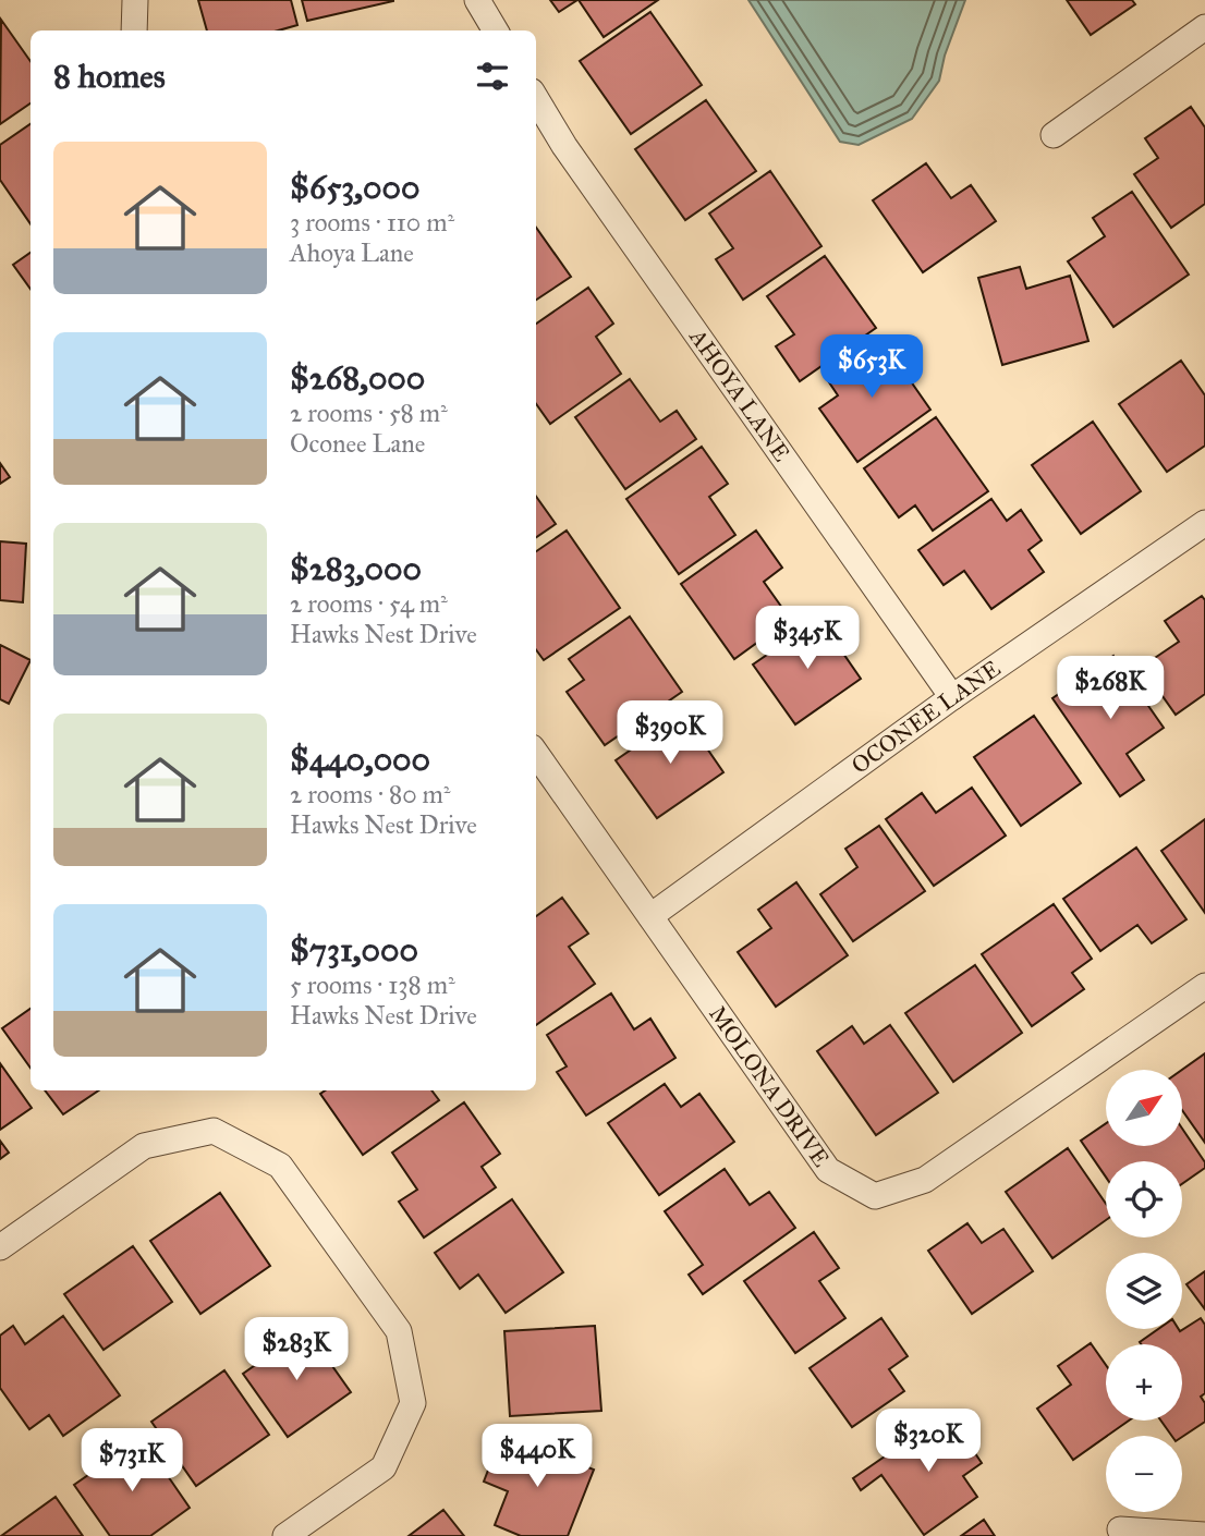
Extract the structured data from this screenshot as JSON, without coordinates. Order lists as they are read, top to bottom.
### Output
{
  "streets": {
    "street": ["AHOYA LANE", "OCONEE LANE", "MOLONA DRIVE"]
  },
  "crossings": [
    ["AHOYA LANE", "OCONEE LANE"],
    ["OCONEE LANE", "MOLONA DRIVE"]
  ],
  "north": "top right",
  "page": {
    "heading": "8 homes",
    "list": [
      {
        "name": "$653,000",
        "note": "3 rooms · 110 m² · Ahoya Lane"
      },
      {
        "name": "$268,000",
        "note": "2 rooms · 58 m² · Oconee Lane"
      },
      {
        "name": "$283,000",
        "note": "2 rooms · 54 m² · Hawks Nest Drive"
      },
      {
        "name": "$440,000",
        "note": "2 rooms · 80 m² · Hawks Nest Drive"
      },
      {
        "name": "$731,000",
        "note": "5 rooms · 138 m² · Hawks Nest Drive"
      }
    ],
    "price": [
      "$653K",
      "$345K",
      "$268K",
      "$390K",
      "$283K",
      "$320K",
      "$440K",
      "$731K"
    ],
    "map_buttons": ["+", "−"]
  }
}
